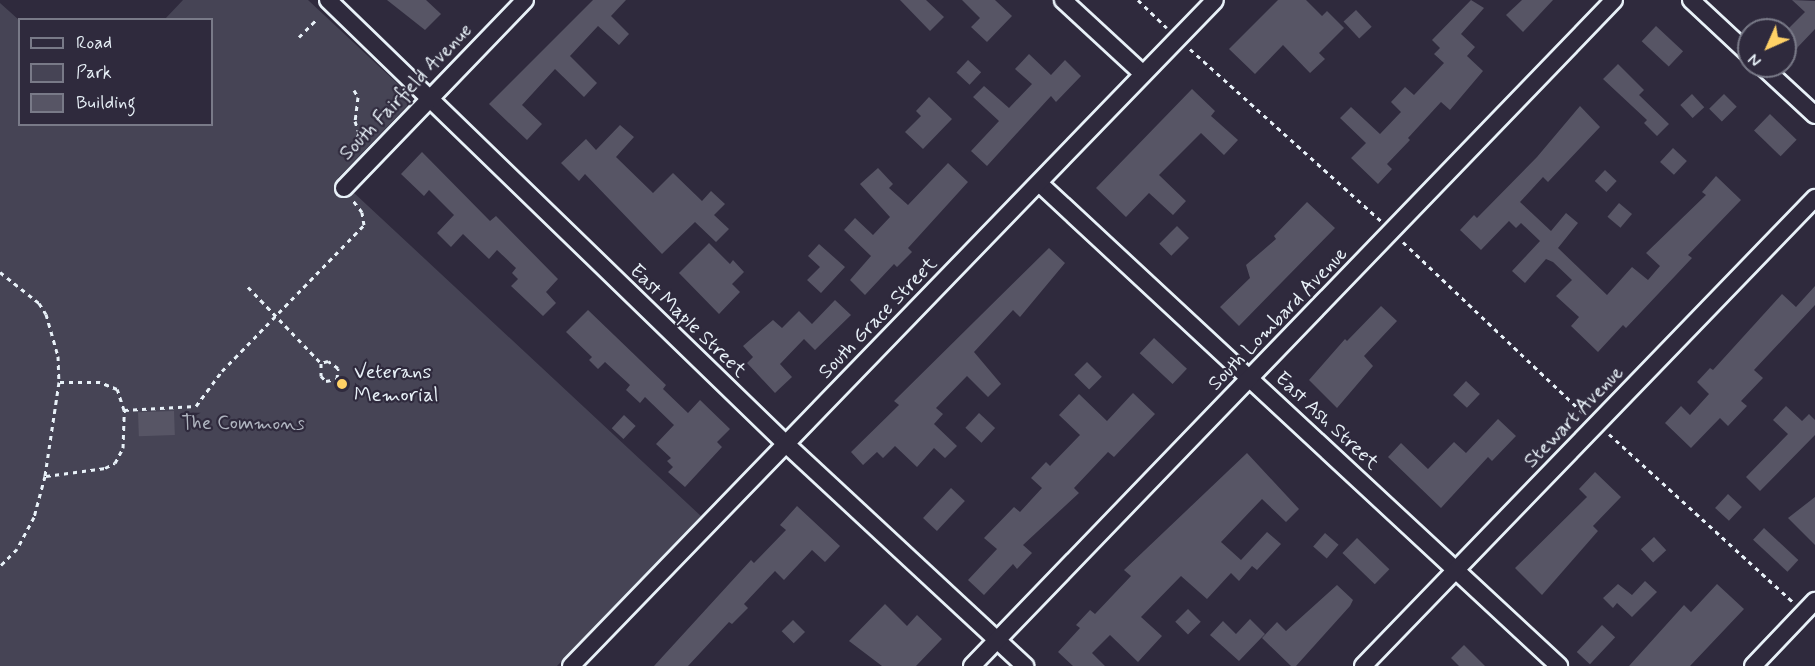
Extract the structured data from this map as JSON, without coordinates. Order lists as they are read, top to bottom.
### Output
{
  "streets": {
    "street": [
      "South Fairfield Avenue",
      "South Grace Street",
      "South Lombard Avenue",
      "East Maple Street",
      "Stewart Avenue",
      "East Ash Street"
    ]
  },
  "crossings": [
    ["South Fairfield Avenue", "East Maple Street"],
    ["South Grace Street", "East Maple Street"],
    ["South Grace Street", "East Ash Street"],
    ["South Lombard Avenue", "East Maple Street"],
    ["South Lombard Avenue", "East Ash Street"],
    ["Stewart Avenue", "East Ash Street"]
  ],
  "parks": ["The Commons"],
  "places": ["Veterans Memorial"],
  "legend": ["Road", "Park", "Building"],
  "north": "bottom left"
}
